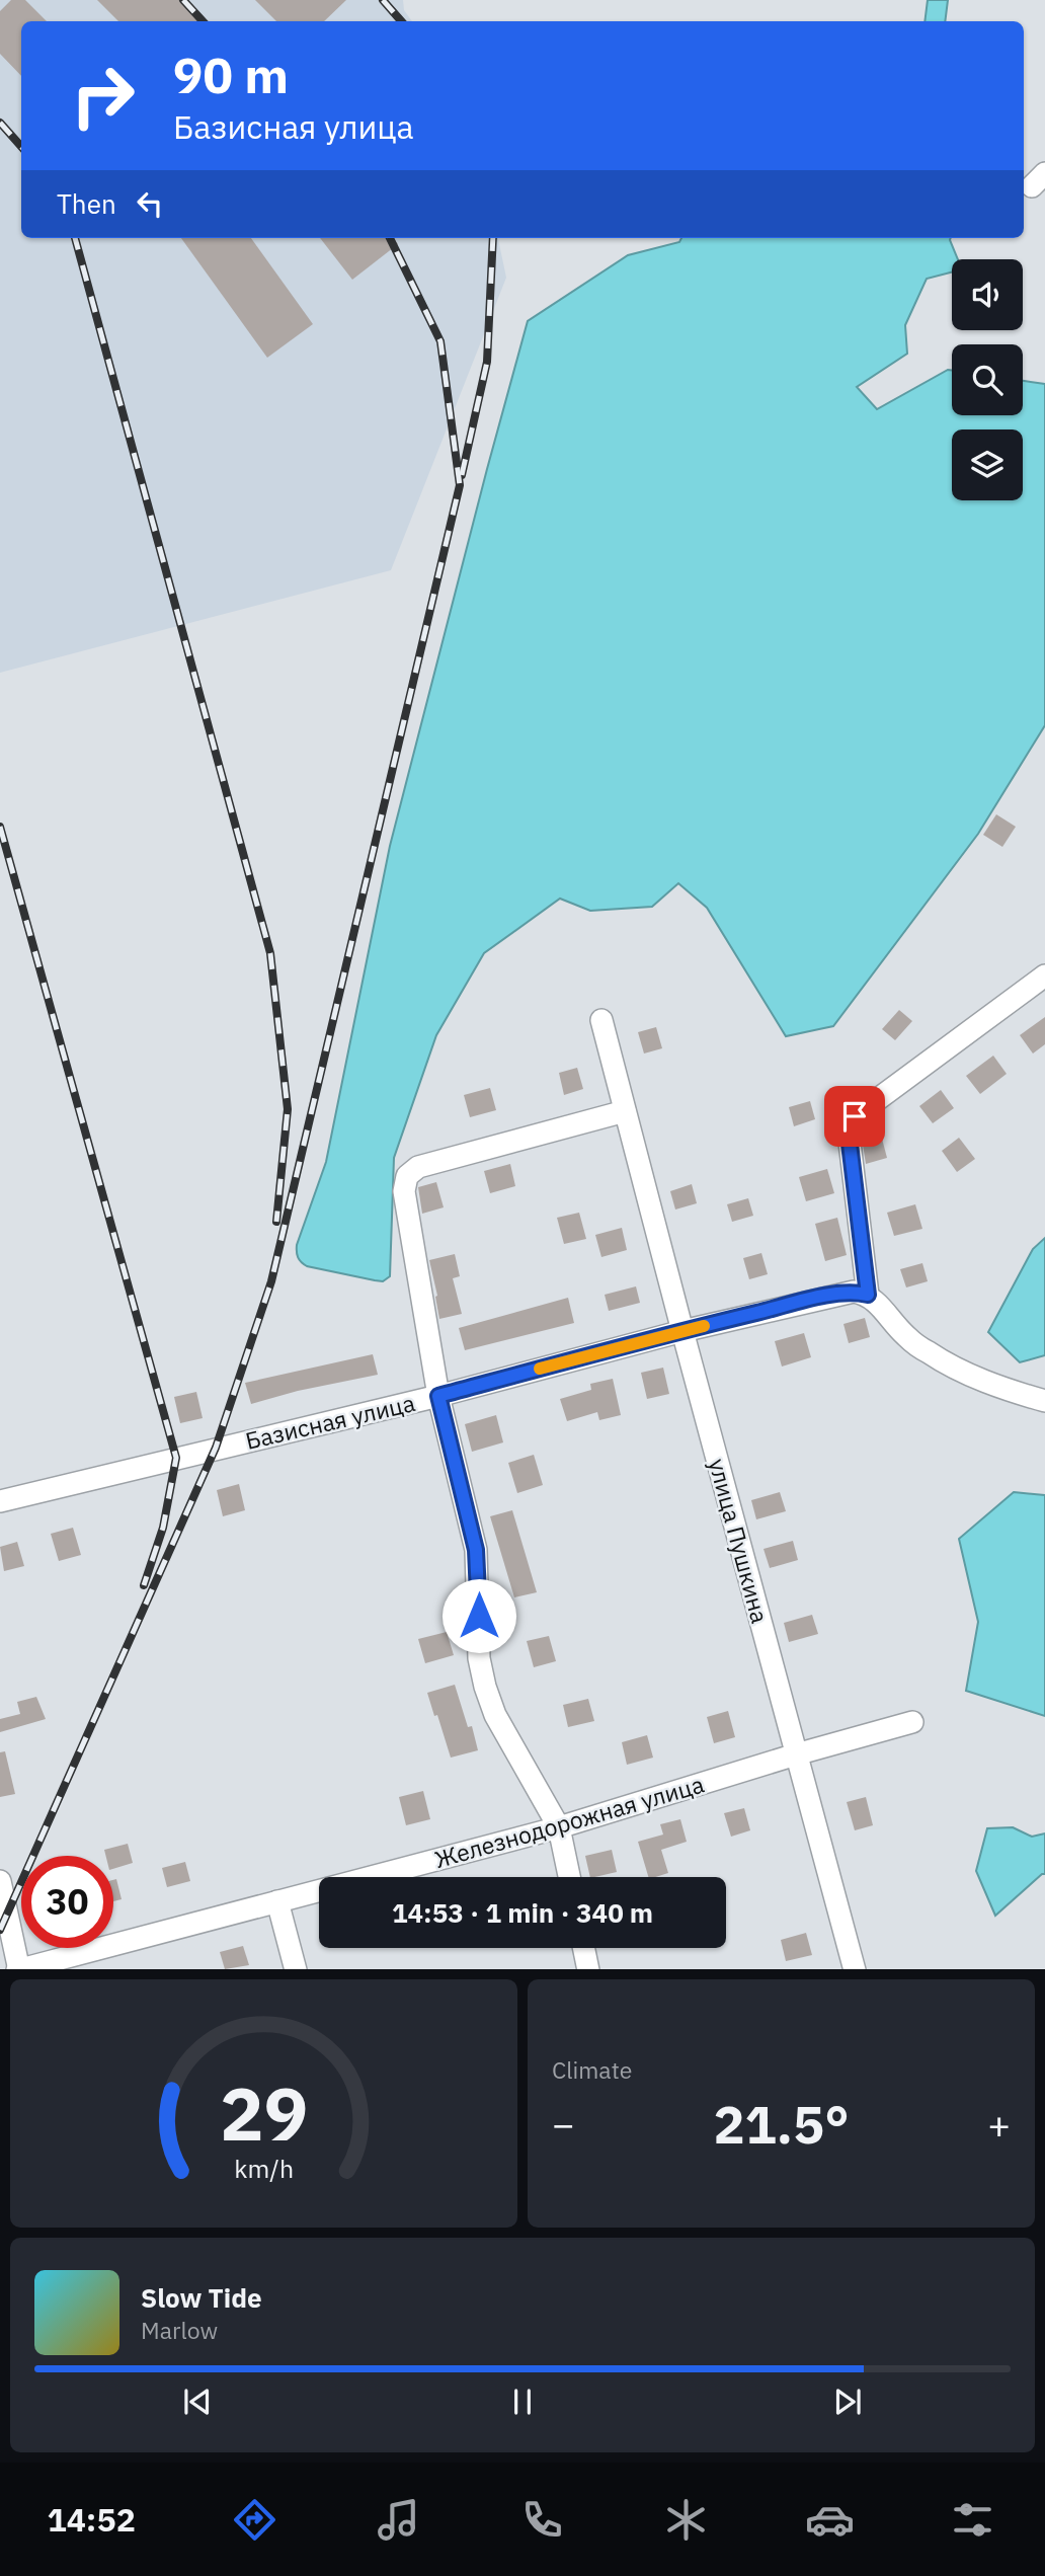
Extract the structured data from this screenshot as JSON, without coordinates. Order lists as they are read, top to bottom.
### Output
{
  "streets": {
    "street": ["Базисная улица", "улица Пушкина", "Железнодорожная улица"]
  },
  "crossings": [
    ["Базисная улица", "улица Пушкина"],
    ["улица Пушкина", "Железнодорожная улица"]
  ],
  "page": {
    "turn": ["90 m", "Базисная улица"],
    "then": "Then",
    "limit": "30",
    "trip": "14:53 · 1 min · 340 m",
    "tile": "Climate",
    "heat": ["−", "21.5°", "+"],
    "song": ["Slow Tide", "Marlow"],
    "tabs": "14:52",
    "gauge": ["29", "km/h"]
  }
}
